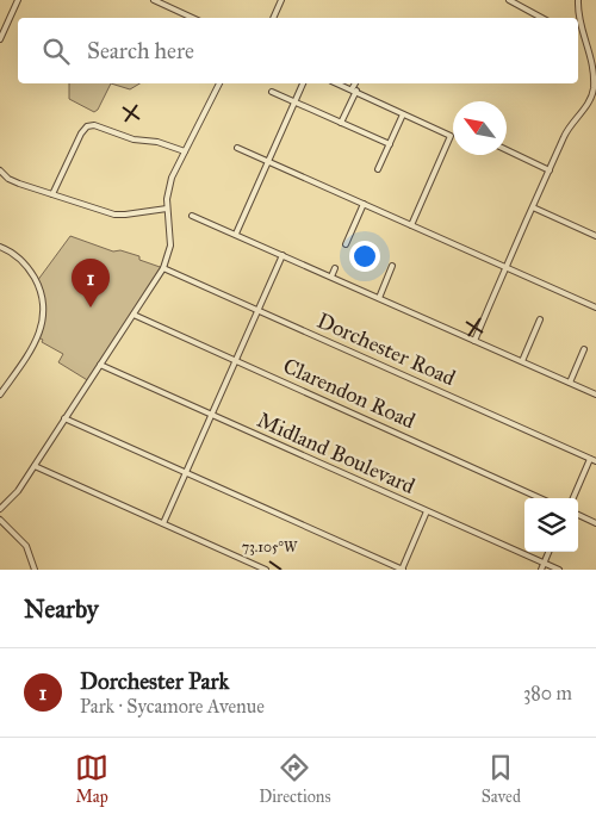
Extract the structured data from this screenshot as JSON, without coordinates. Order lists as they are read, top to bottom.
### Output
{
  "streets": {
    "street": ["Dorchester Road", "Clarendon Road", "Midland Boulevard"]
  },
  "north": "top left",
  "page": {
    "search": "Search here",
    "pins": "1",
    "heading": "Nearby",
    "list": [
      {
        "mark": "1",
        "name": "Dorchester Park",
        "note": "Park · Sycamore Avenue",
        "value": "380 m"
      }
    ],
    "nav": ["Map", "Directions", "Saved"]
  },
  "coordinates": ["73.105°W"]
}
